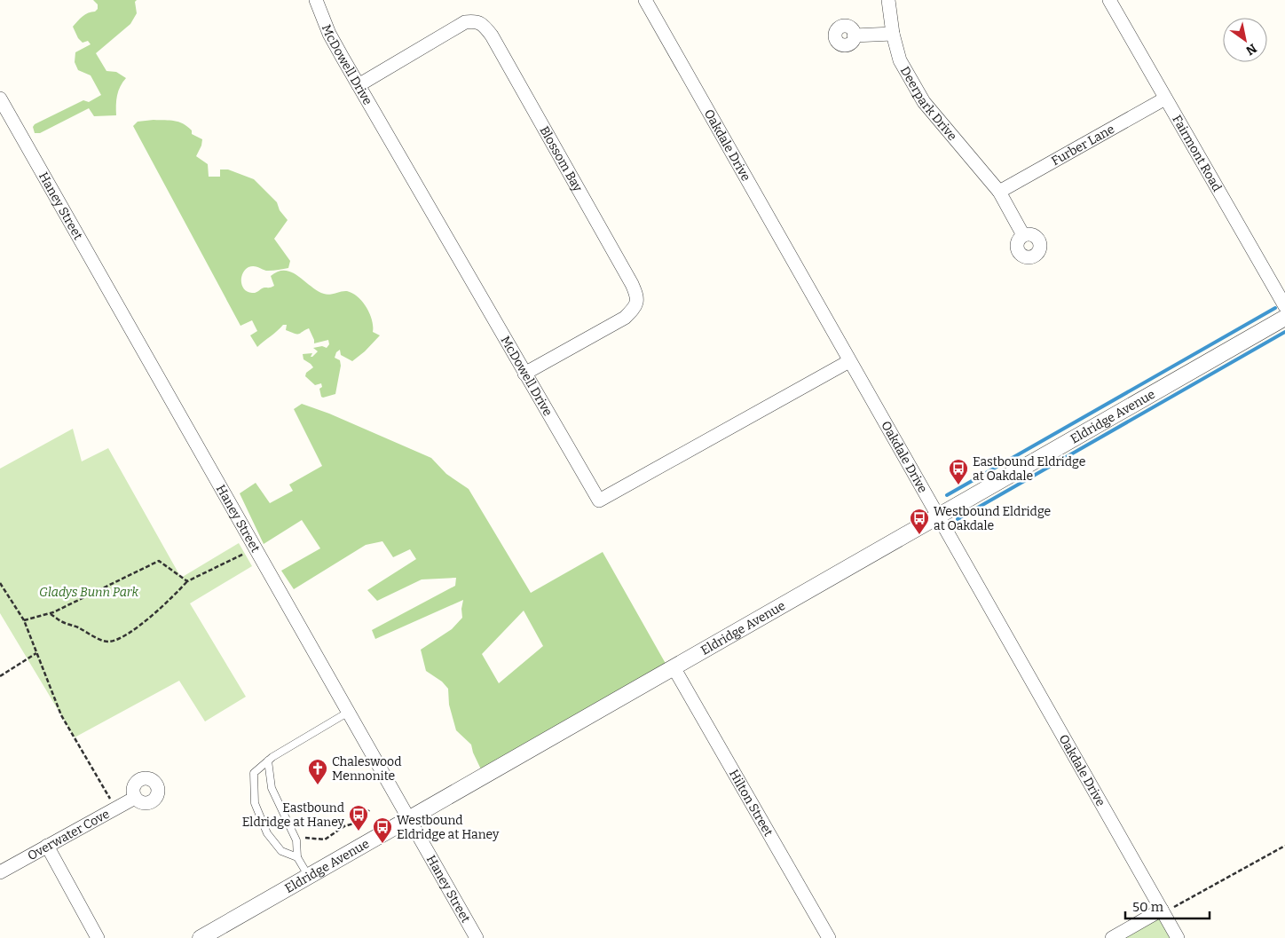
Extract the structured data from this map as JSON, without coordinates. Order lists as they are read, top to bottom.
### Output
{
  "streets": {
    "street": [
      "McDowell Drive",
      "Deerpark Drive",
      "Oakdale Drive",
      "Furber Lane",
      "Fairmont Road",
      "Blossom Bay",
      "Haney Street",
      "Eldridge Avenue",
      "Hilton Street",
      "Overwater Cove"
    ]
  },
  "crossings": [
    ["McDowell Drive", "Oakdale Drive"],
    ["McDowell Drive", "Blossom Bay"],
    ["Deerpark Drive", "Furber Lane"],
    ["Oakdale Drive", "Eldridge Avenue"],
    ["Furber Lane", "Fairmont Road"],
    ["Haney Street", "Eldridge Avenue"],
    ["Eldridge Avenue", "Hilton Street"]
  ],
  "parks": ["Gladys Bunn Park"],
  "places": {
    "bus stop": [
      "Eastbound Eldridge at Oakdale",
      "Westbound Eldridge at Oakdale",
      "Eastbound Eldridge at Haney",
      "Westbound Eldridge at Haney"
    ],
    "church": ["Chaleswood Mennonite"]
  },
  "scale_bar": "50 m",
  "north": "bottom right"
}
